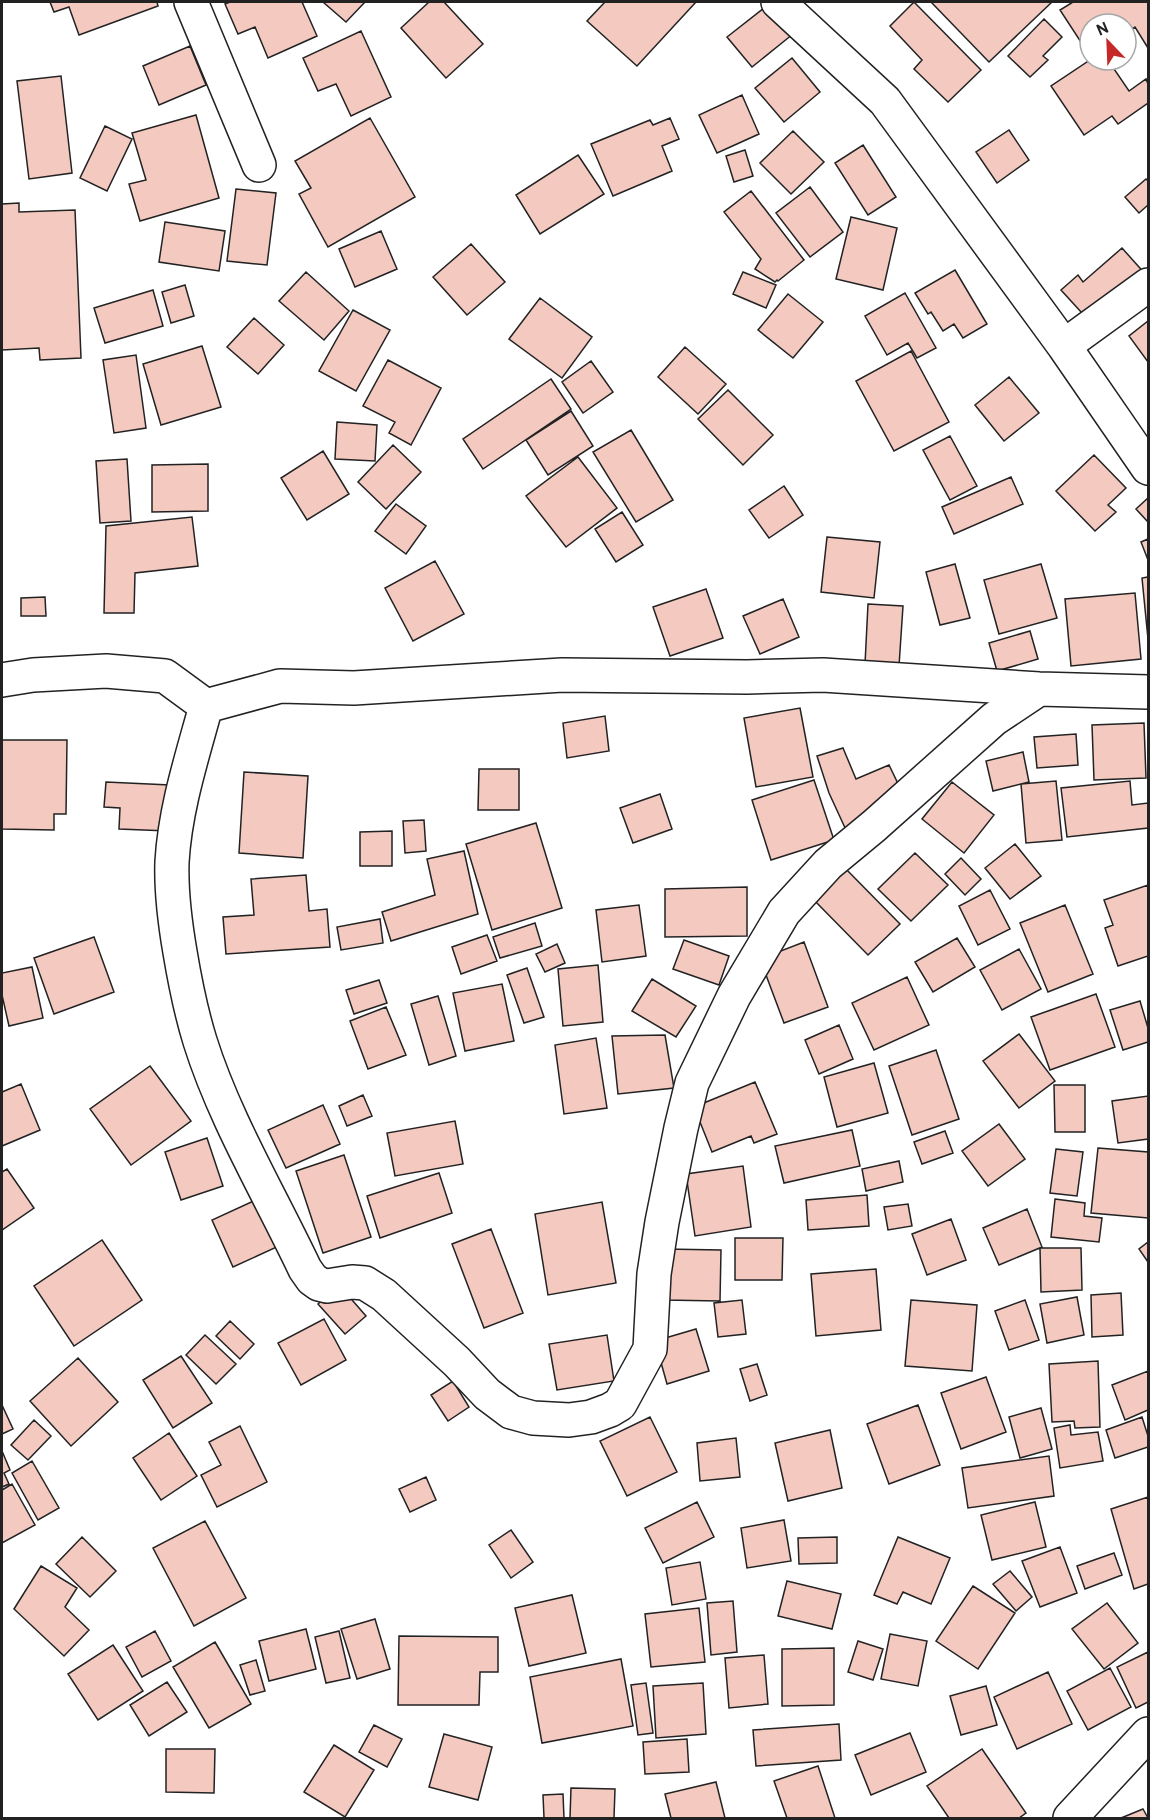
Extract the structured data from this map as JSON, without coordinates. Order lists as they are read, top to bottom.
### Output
{
  "north": "top left"
}
